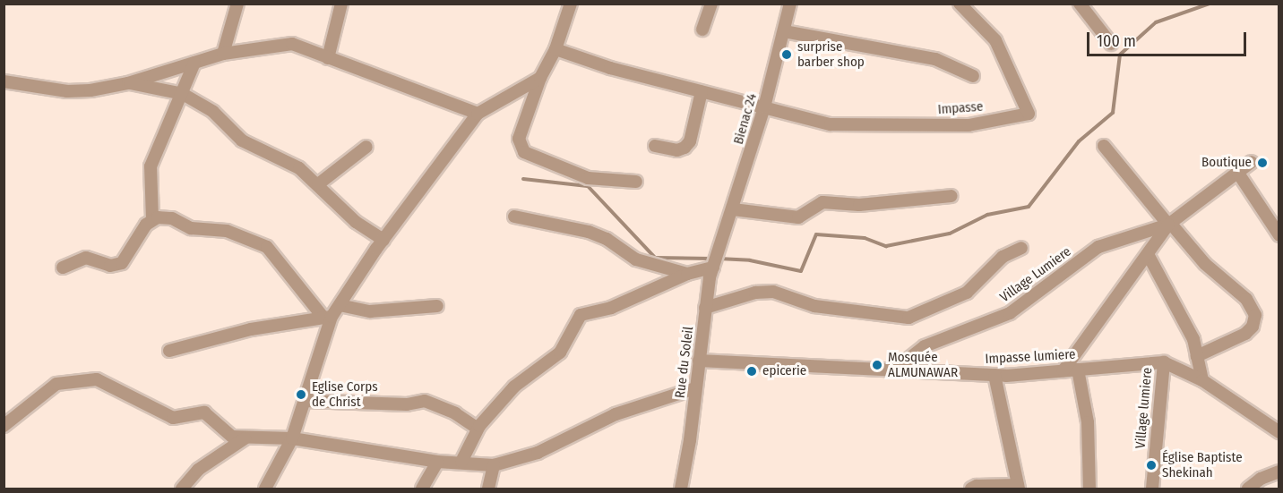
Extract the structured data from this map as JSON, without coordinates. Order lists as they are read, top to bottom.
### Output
{
  "streets": {
    "street": [
      "Impasse",
      "Bienac 24",
      "Village Lumiere",
      "Impasse lumiere",
      "Rue du Soleil",
      "Village lumiere"
    ]
  },
  "crossings": [
    ["Impasse", "Bienac 24"],
    ["Bienac 24", "Rue du Soleil"],
    ["Village Lumiere", "Impasse lumiere"],
    ["Impasse lumiere", "Rue du Soleil"],
    ["Impasse lumiere", "Village lumiere"]
  ],
  "places": [
    "surprise barber shop",
    "Boutique",
    "Mosquée ALMUNAWAR",
    "epicerie",
    "Eglise Corps de Christ",
    "Église Baptiste Shekinah"
  ],
  "scale_bar": "100 m"
}
